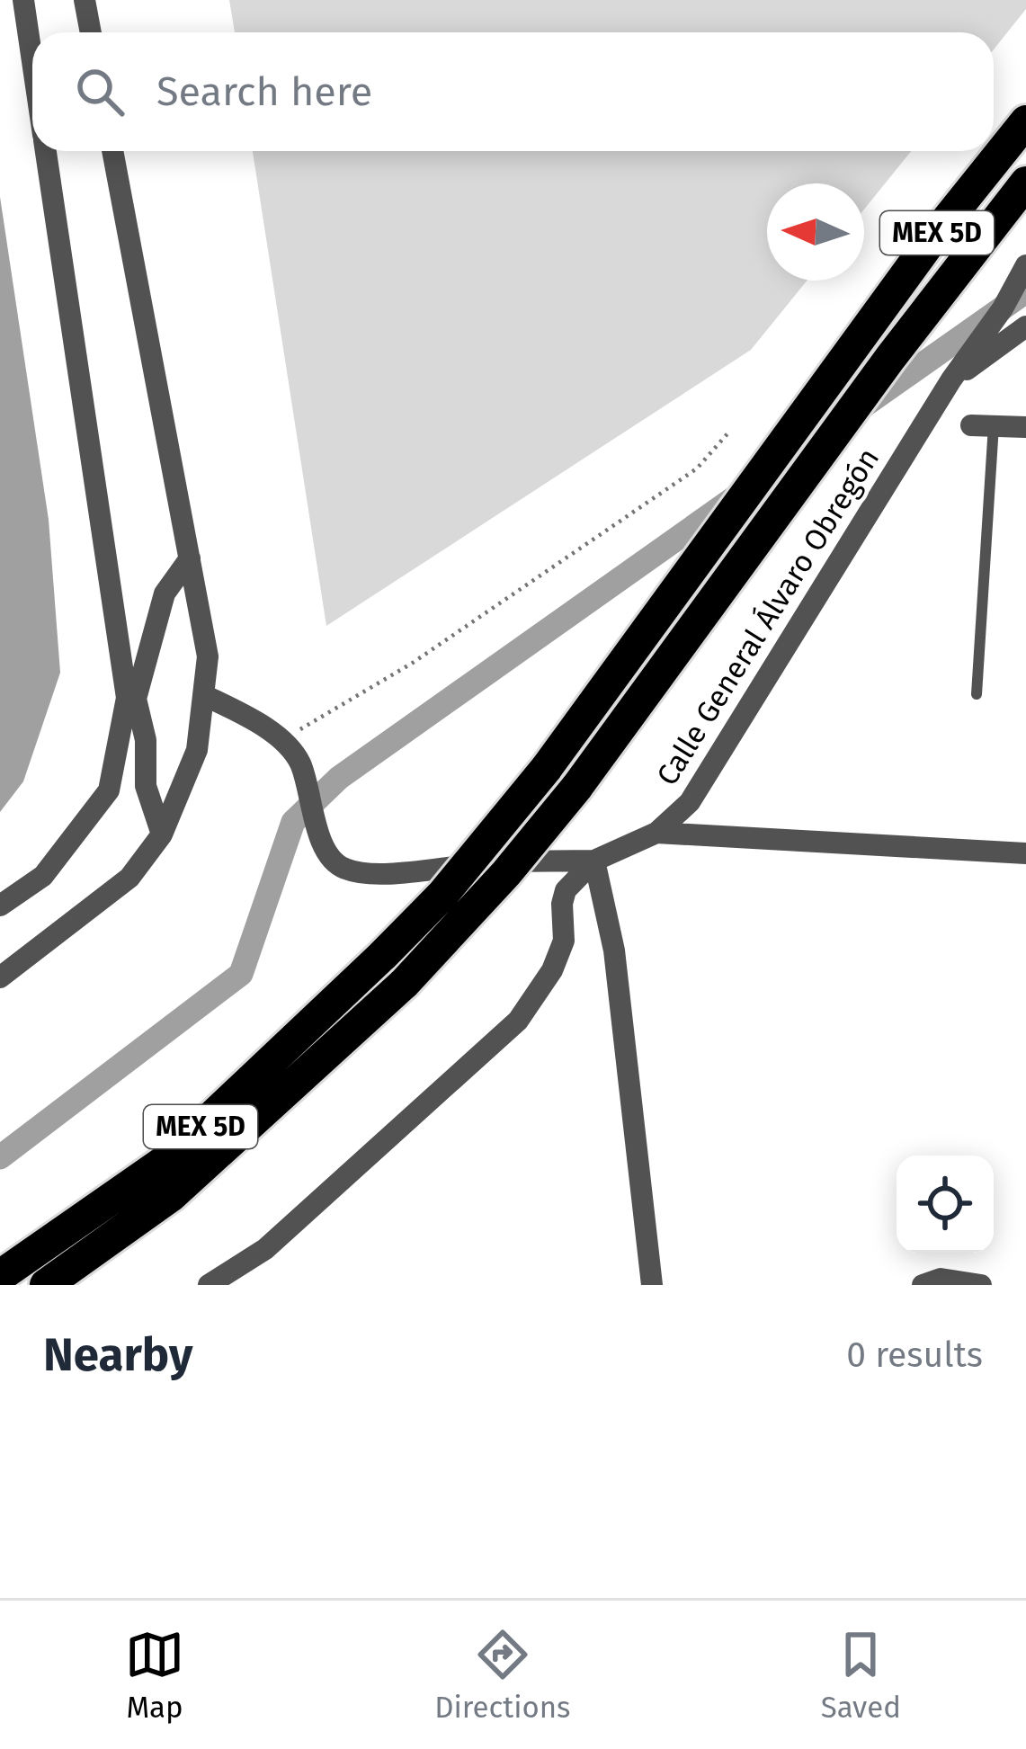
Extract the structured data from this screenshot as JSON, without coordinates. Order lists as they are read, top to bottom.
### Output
{
  "streets": {
    "highway": ["MEX 5D"],
    "street": ["Calle General Álvaro Obregón"]
  },
  "north": "left",
  "page": {
    "search": "Search here",
    "heading": ["Nearby", "0 results"],
    "nav": ["Map", "Directions", "Saved"]
  }
}
